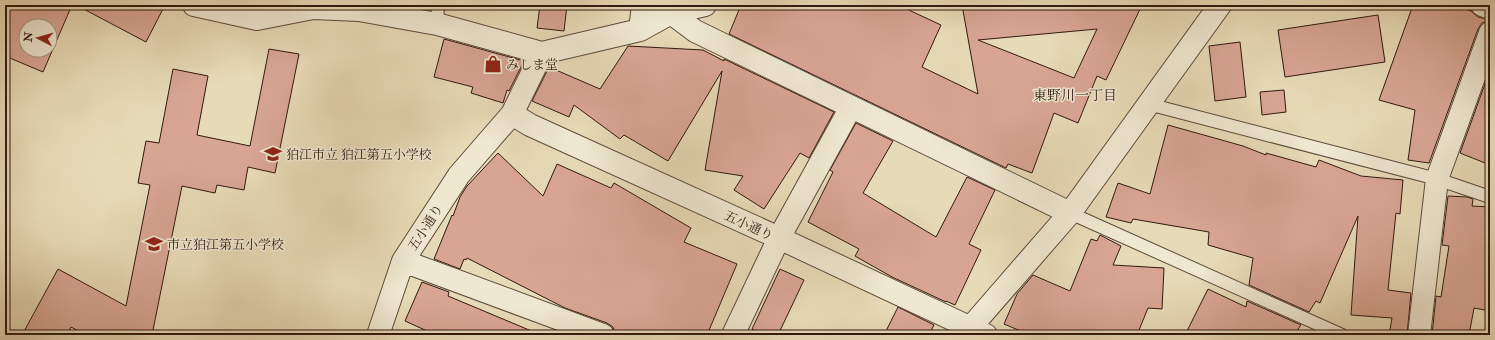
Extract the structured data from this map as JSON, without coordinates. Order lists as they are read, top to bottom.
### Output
{
  "streets": {
    "street": ["五小通り"]
  },
  "districts": ["東野川一丁目"],
  "places": {
    "shop": ["みしま堂"],
    "school or university": ["狛江市立 狛江第五小学校", "市立狛江第五小学校"]
  },
  "north": "left"
}
